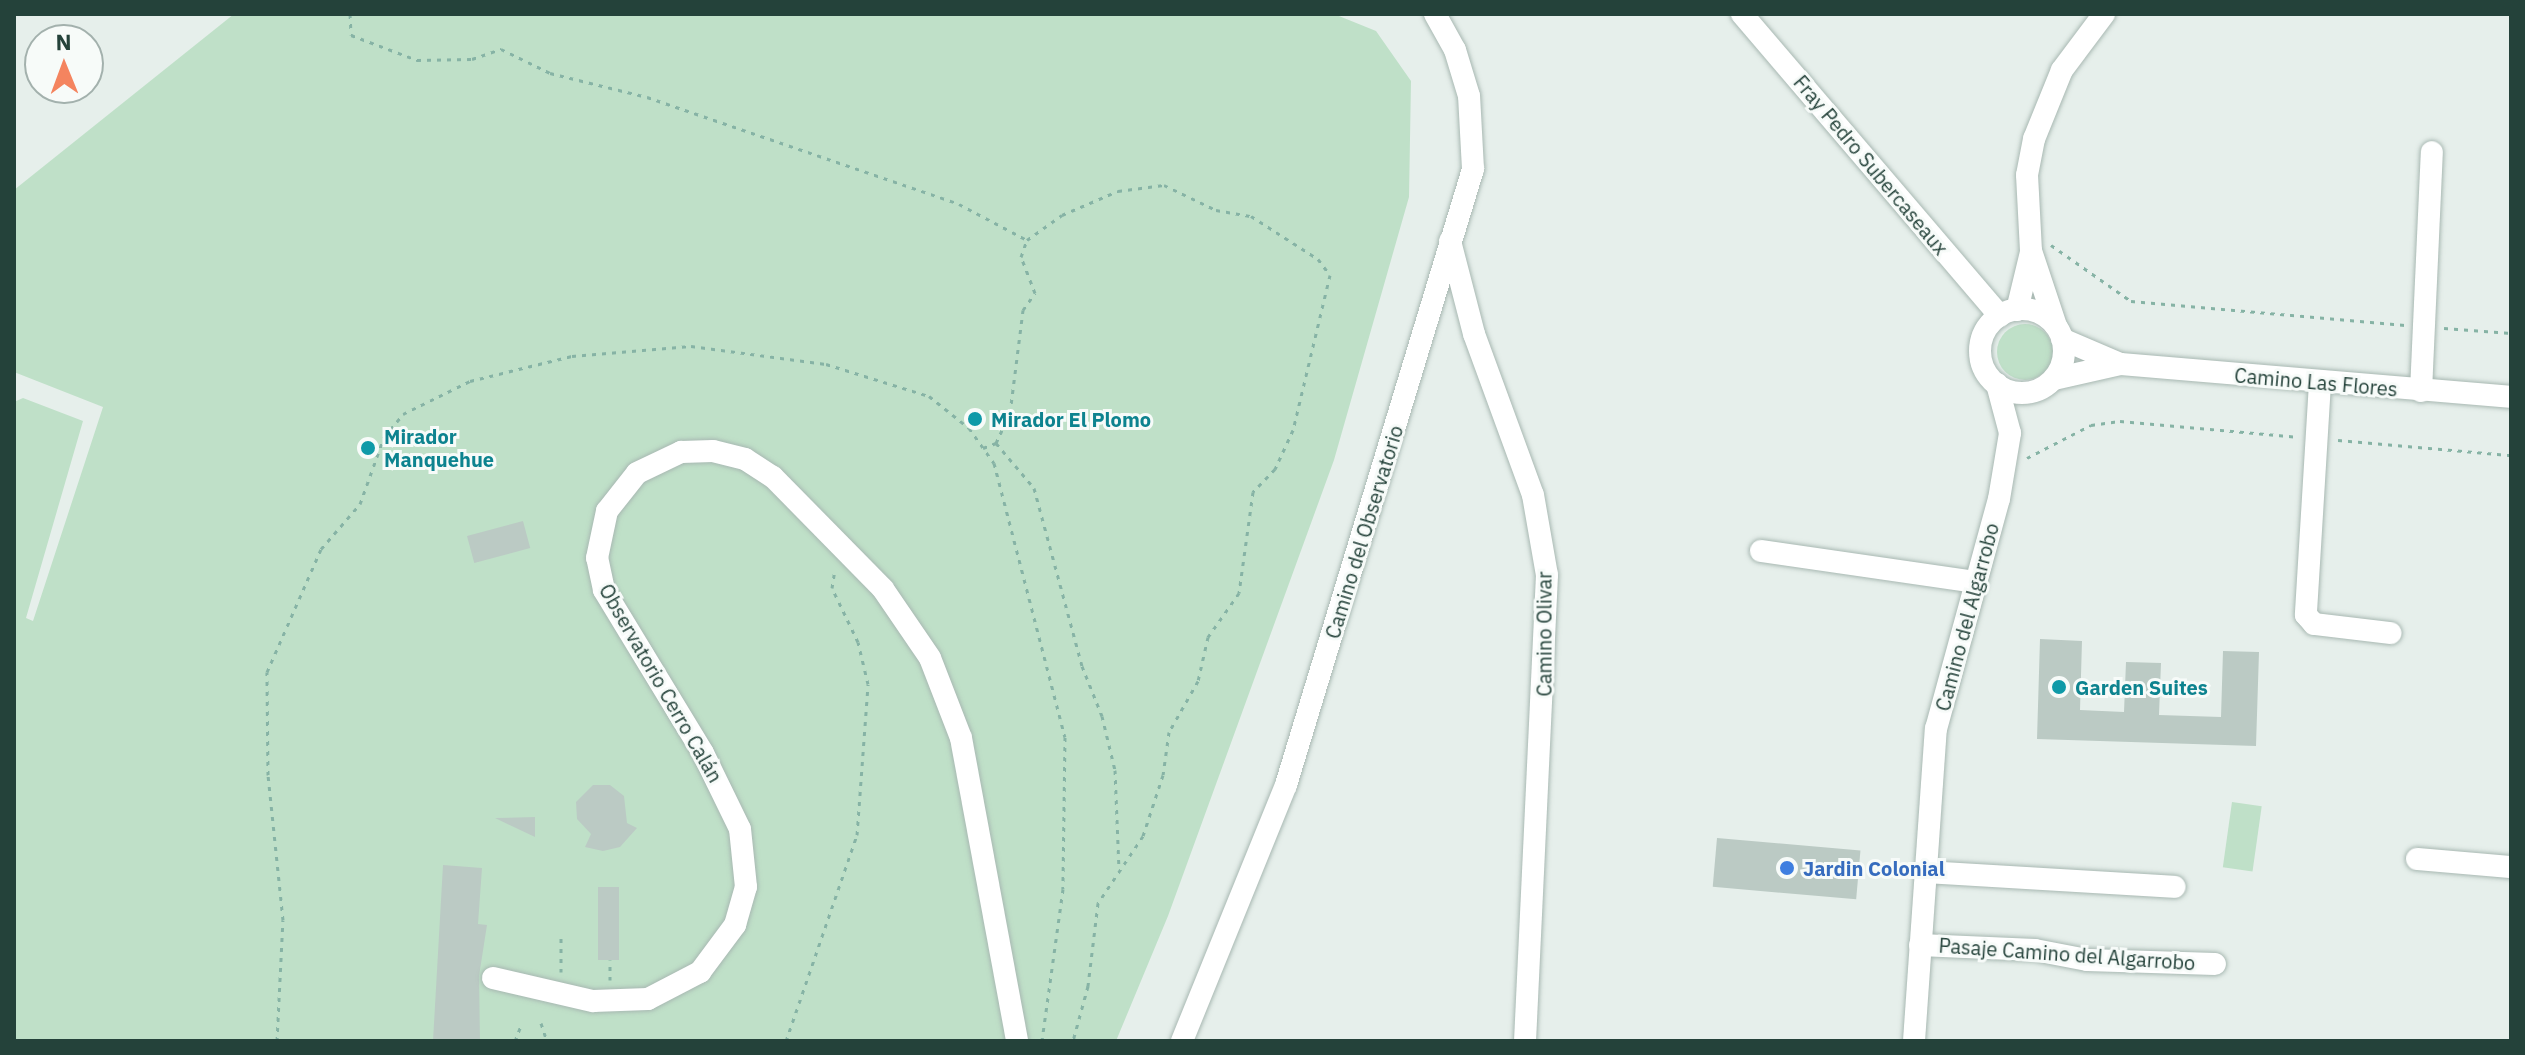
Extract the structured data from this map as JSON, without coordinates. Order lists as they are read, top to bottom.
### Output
{
  "streets": {
    "street": [
      "Fray Pedro Subercaseaux",
      "Camino Las Flores",
      "Camino del Observatorio",
      "Camino del Algarrobo",
      "Camino Olivar",
      "Observatorio Cerro Calán",
      "Pasaje Camino del Algarrobo"
    ]
  },
  "crossings": [
    ["Fray Pedro Subercaseaux", "Camino Las Flores"],
    ["Fray Pedro Subercaseaux", "Camino del Algarrobo"],
    ["Camino Las Flores", "Camino del Algarrobo"],
    ["Camino del Observatorio", "Camino Olivar"],
    ["Camino del Algarrobo", "Pasaje Camino del Algarrobo"]
  ],
  "places": [
    "Mirador El Plomo",
    "Mirador Manquehue",
    "Garden Suites",
    "Jardin Colonial"
  ],
  "north": "top"
}
